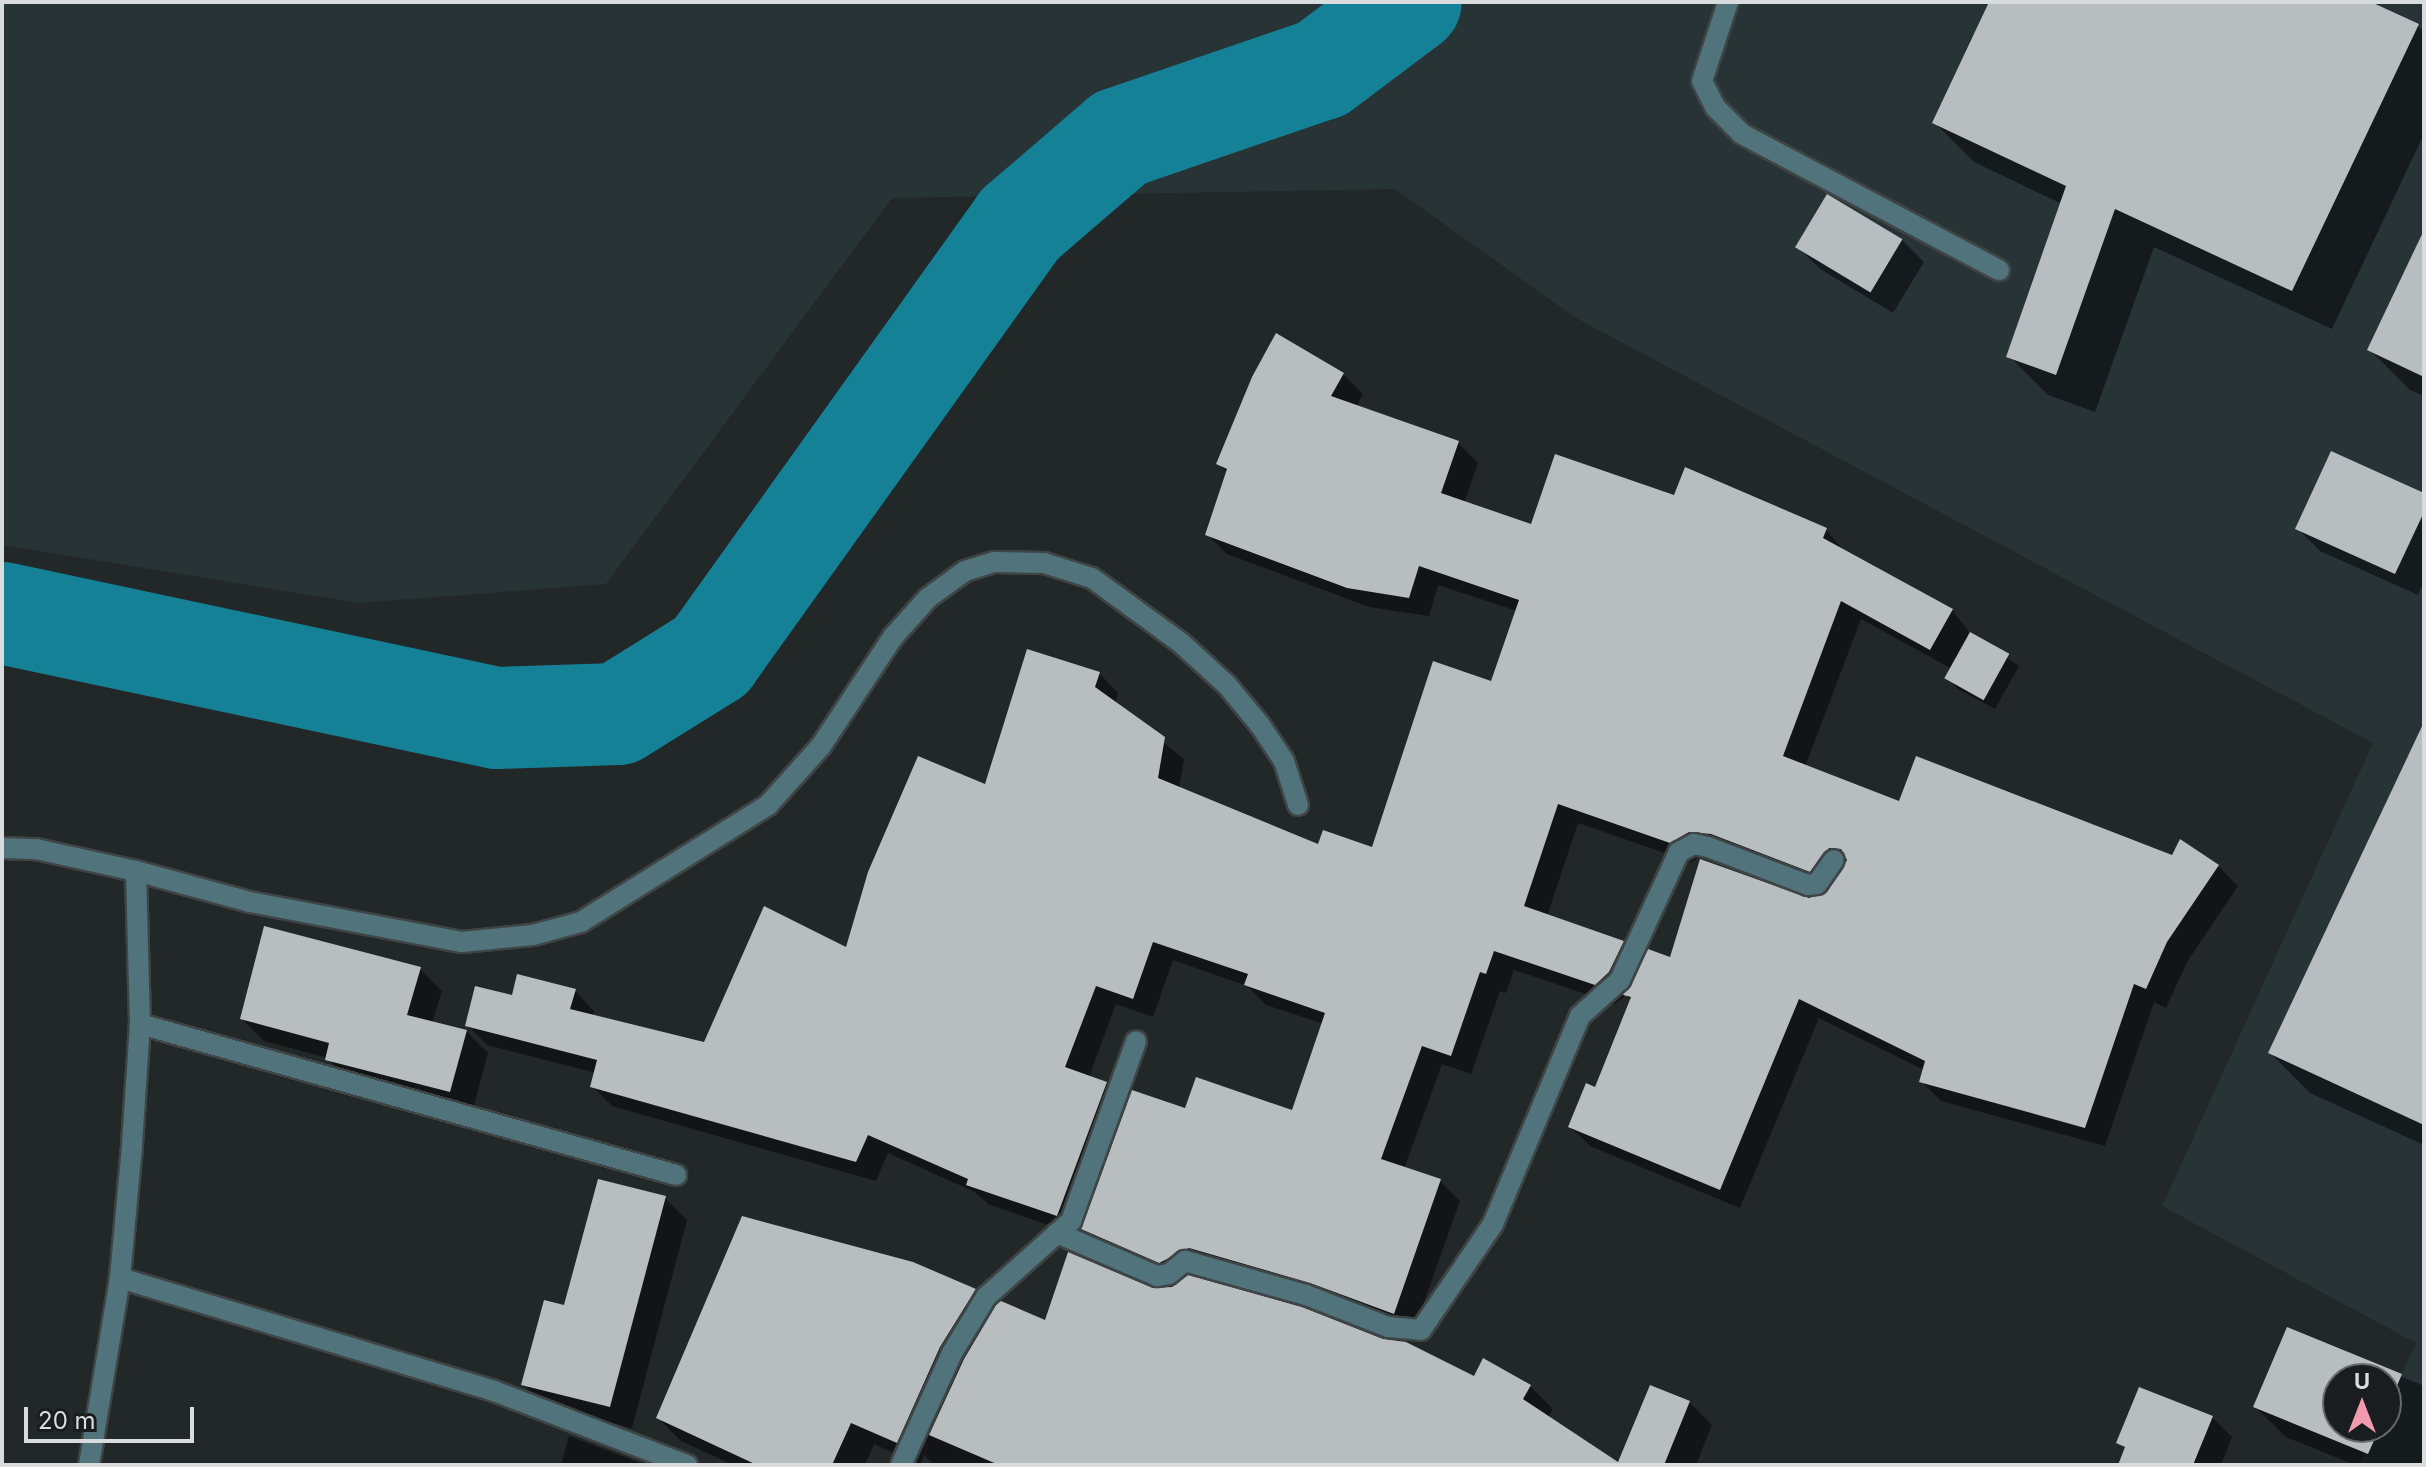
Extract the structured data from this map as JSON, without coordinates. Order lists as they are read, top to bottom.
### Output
{
  "scale_bar": "20 m",
  "north": "top"
}
